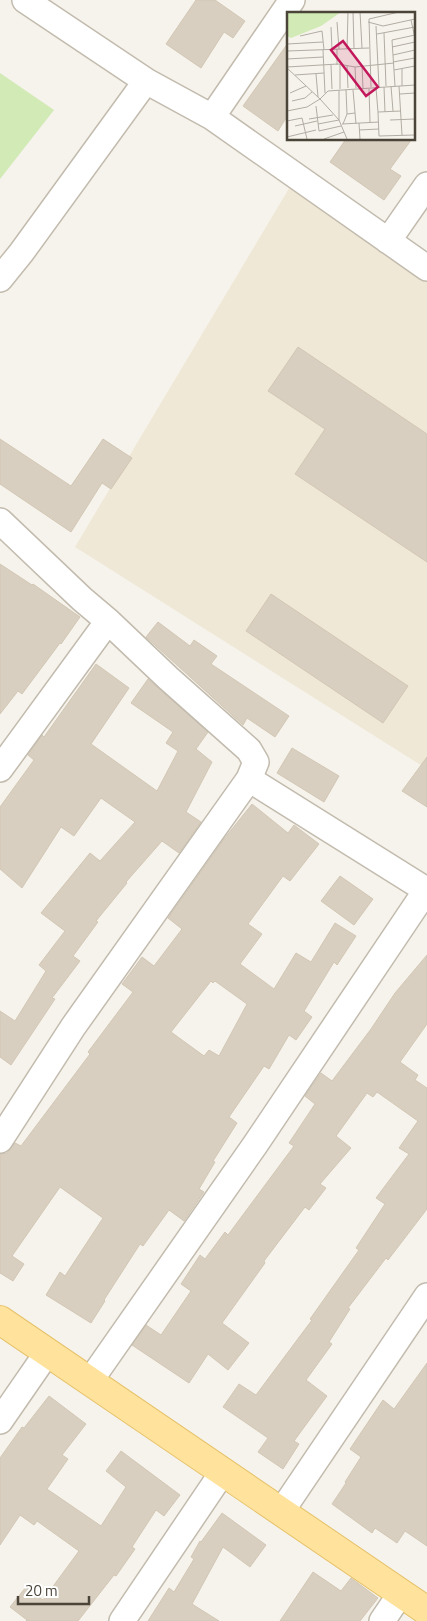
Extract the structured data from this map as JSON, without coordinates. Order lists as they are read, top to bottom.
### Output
{
  "scale_bar": "20 m"
}
